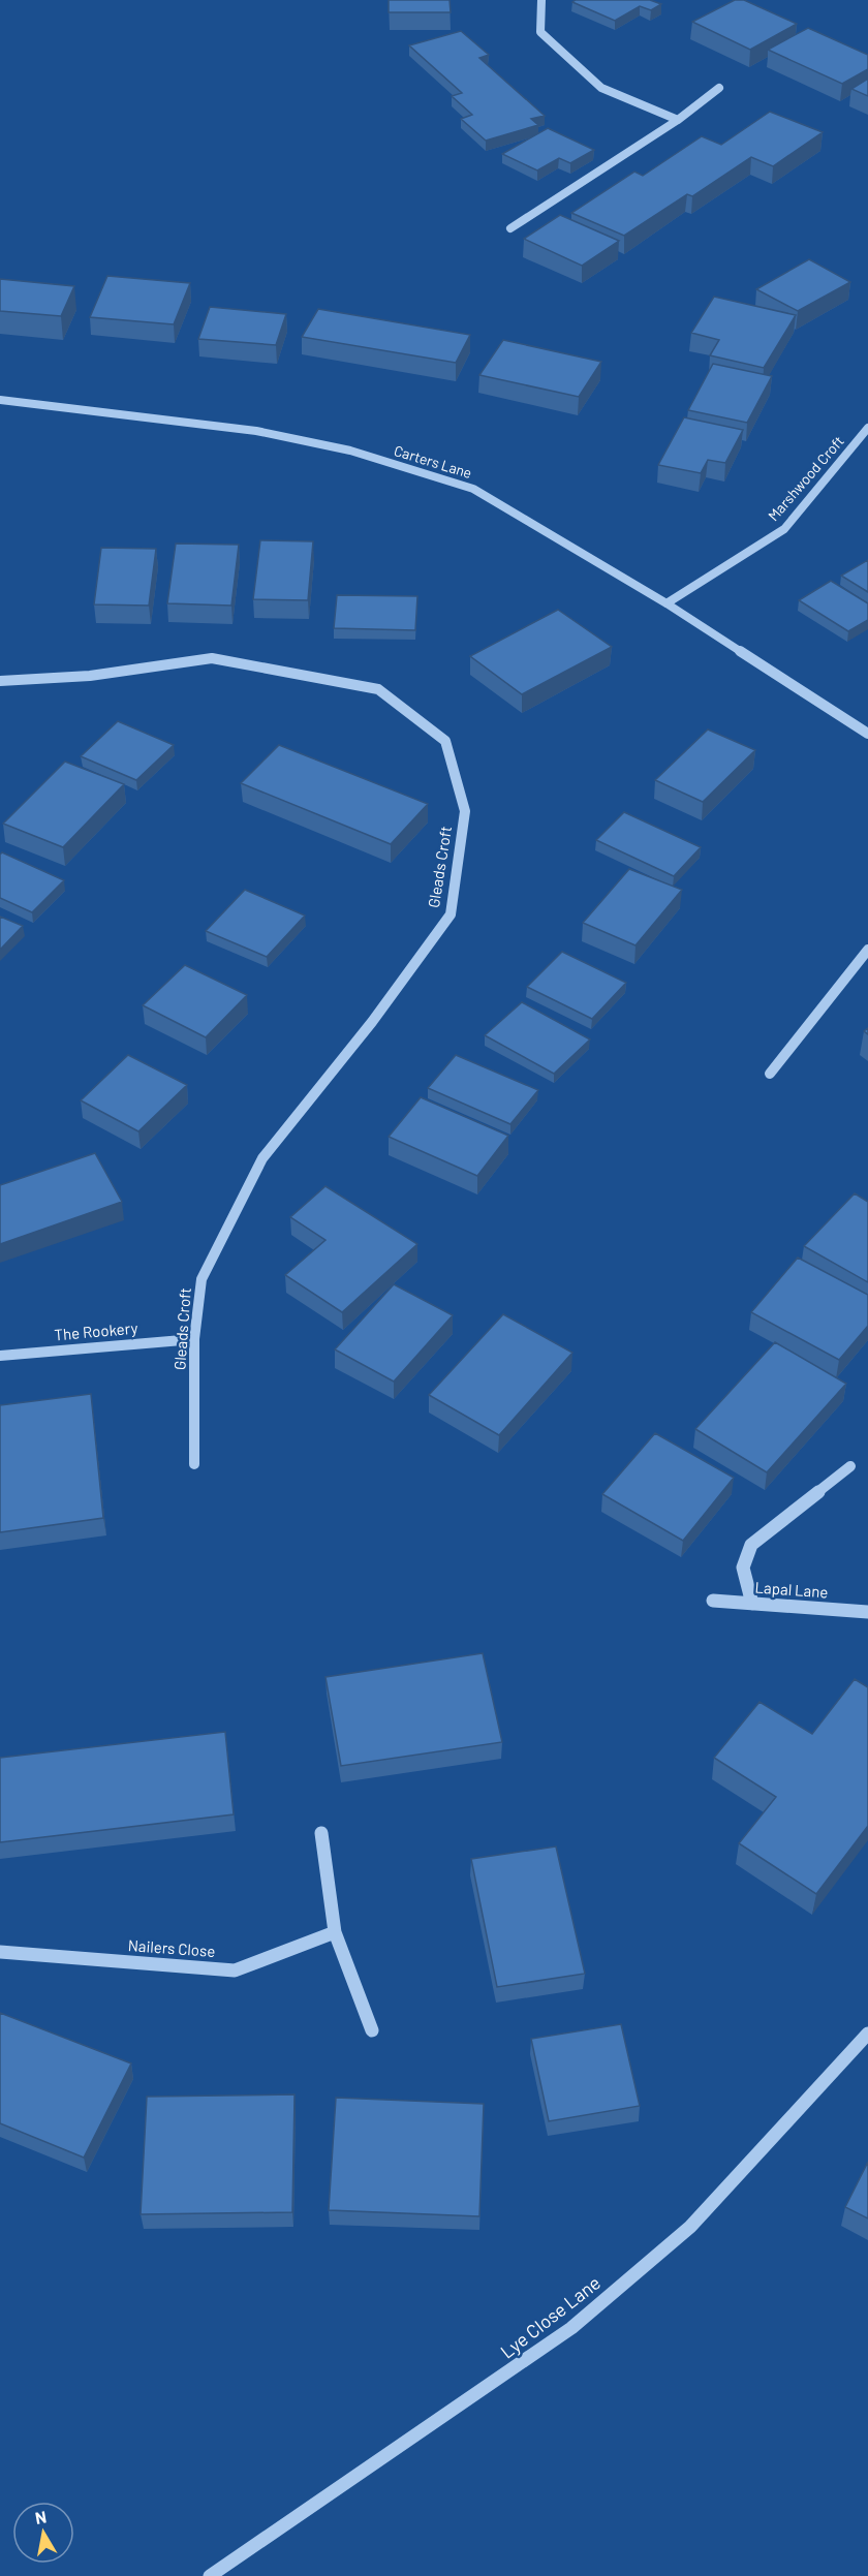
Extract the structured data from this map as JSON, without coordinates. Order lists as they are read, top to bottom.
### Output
{
  "streets": {
    "street": [
      "Carters Lane",
      "Marshwood Croft",
      "Gleads Croft",
      "The Rookery",
      "Lapal Lane",
      "Nailers Close",
      "Lye Close Lane"
    ]
  },
  "crossings": [
    ["Carters Lane", "Marshwood Croft"],
    ["Gleads Croft", "The Rookery"]
  ],
  "north": "top"
}
